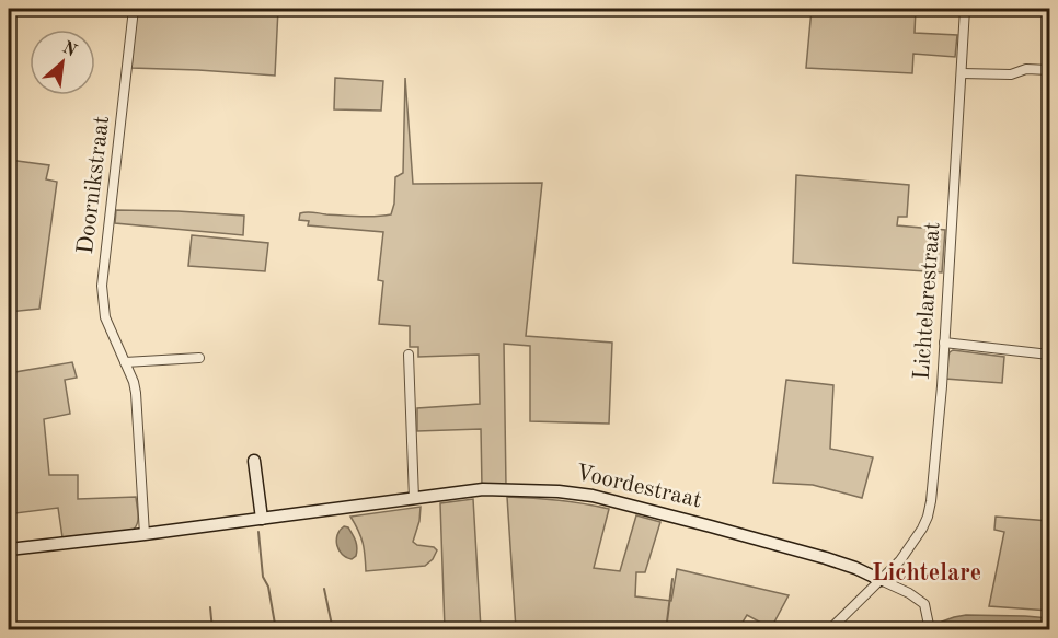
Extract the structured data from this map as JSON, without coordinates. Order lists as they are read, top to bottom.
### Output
{
  "streets": {
    "street": ["Doornikstraat", "Lichtelarestraat", "Voordestraat"]
  },
  "crossings": [
    ["Doornikstraat", "Voordestraat"],
    ["Lichtelarestraat", "Voordestraat"]
  ],
  "districts": ["Lichtelare"],
  "north": "top right"
}
